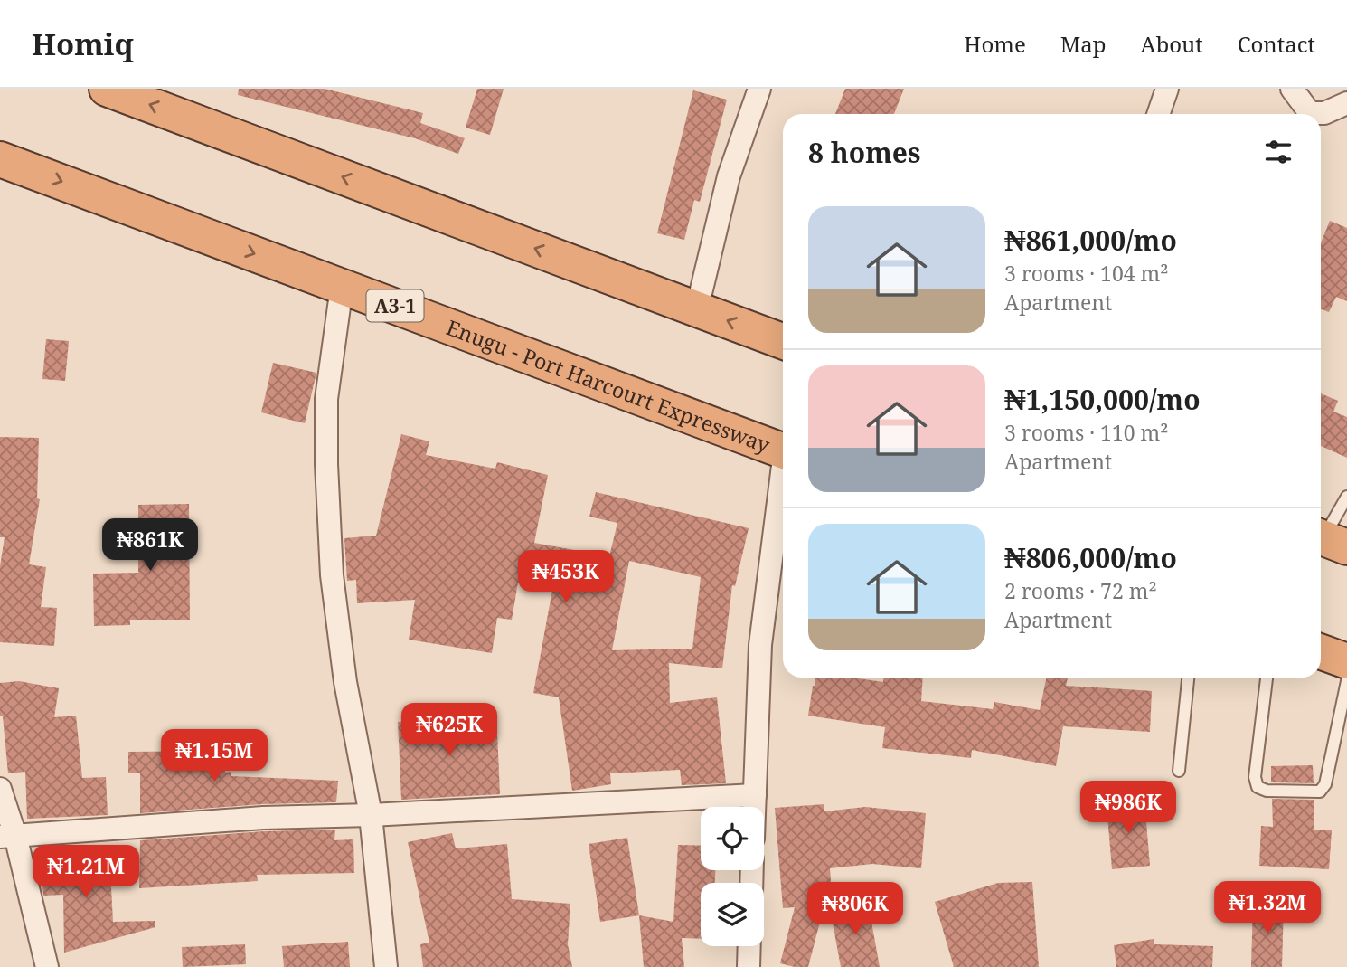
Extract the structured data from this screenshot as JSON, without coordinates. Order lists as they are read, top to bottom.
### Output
{
  "streets": {
    "highway": ["A3-1", "Enugu - Port Harcourt Expressway"]
  },
  "page": {
    "header": "Homiq",
    "nav": [
      "Home",
      "Map",
      "About",
      "Contact"
    ],
    "heading": "8 homes",
    "list": [
      {
        "name": "₦861,000/mo",
        "note": "3 rooms · 104 m² · Apartment"
      },
      {
        "name": "₦1,150,000/mo",
        "note": "3 rooms · 110 m² · Apartment"
      },
      {
        "name": "₦806,000/mo",
        "note": "2 rooms · 72 m² · Apartment"
      }
    ],
    "price": [
      "₦861K",
      "₦453K",
      "₦625K",
      "₦1.15M",
      "₦986K",
      "₦1.21M",
      "₦1.32M",
      "₦806K"
    ]
  }
}
